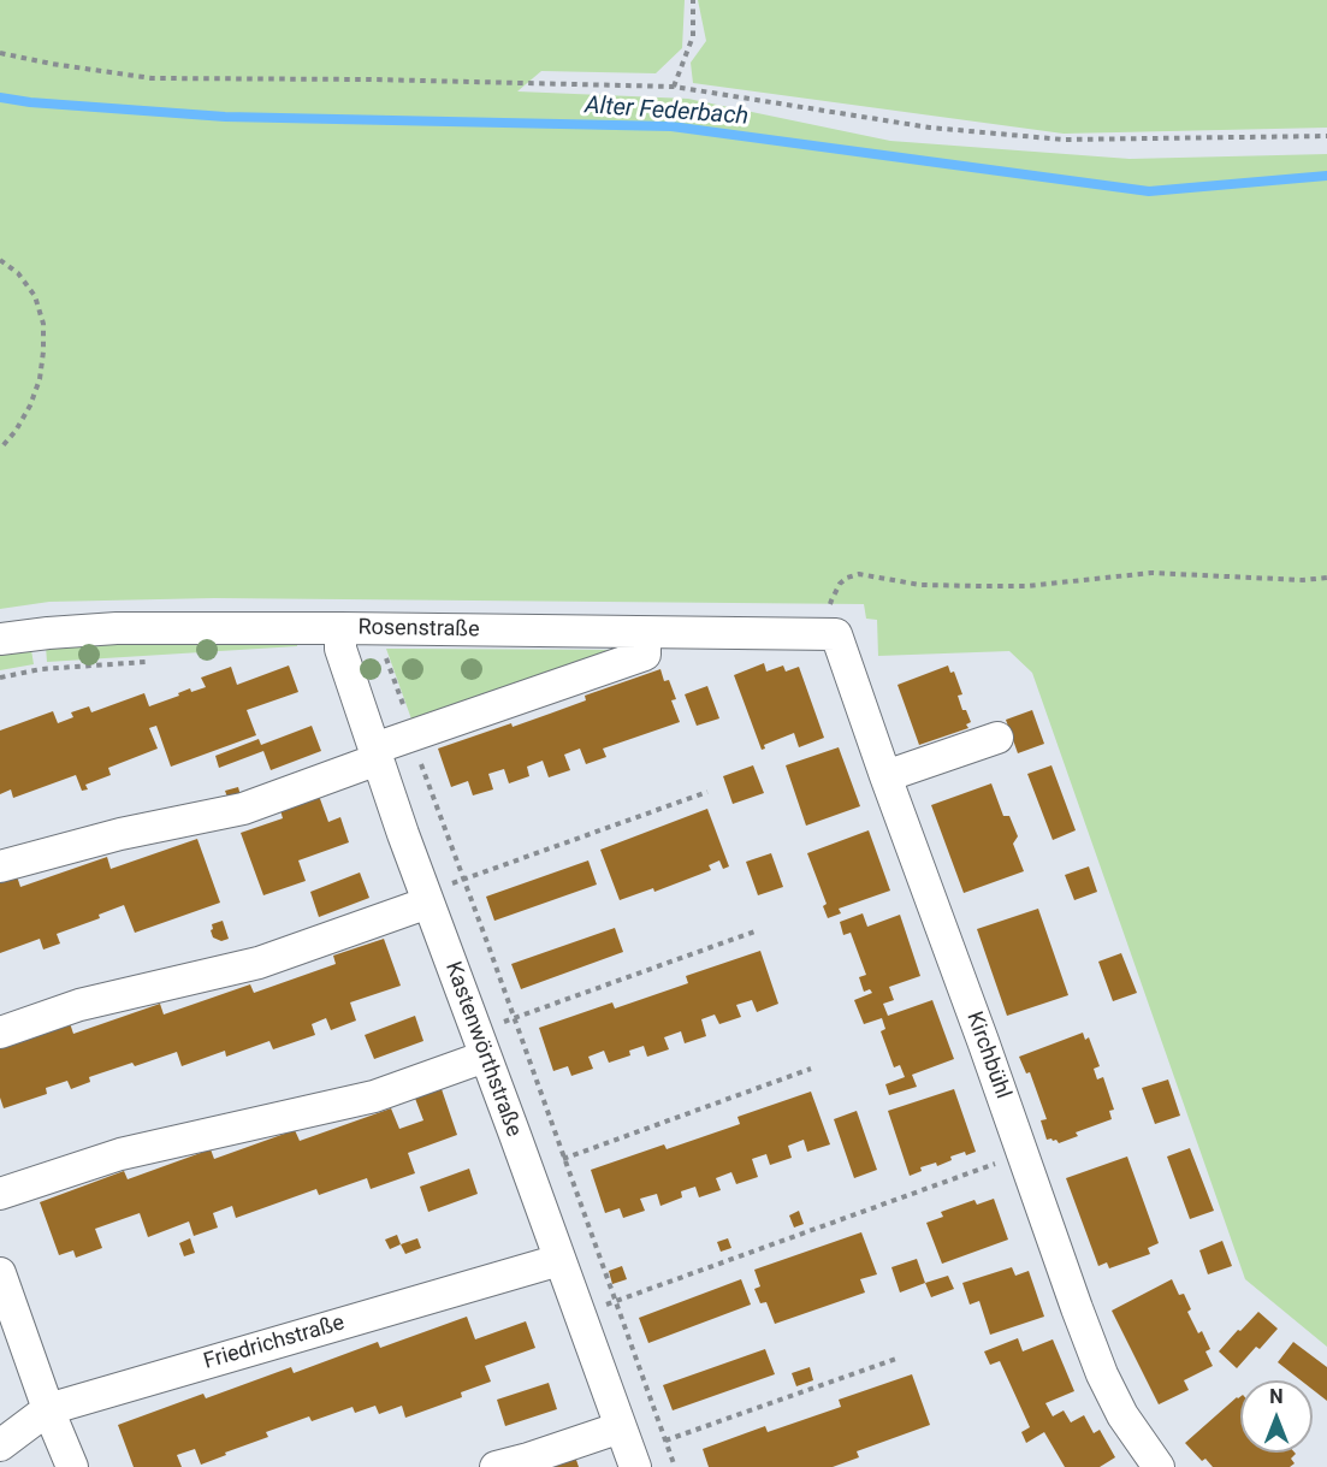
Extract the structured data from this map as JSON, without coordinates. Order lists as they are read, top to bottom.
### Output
{
  "streets": {
    "street": [
      "Rosenstraße",
      "Kastenwörthstraße",
      "Kirchbühl",
      "Friedrichstraße"
    ]
  },
  "crossings": [
    ["Rosenstraße", "Kastenwörthstraße"],
    ["Rosenstraße", "Kirchbühl"],
    ["Kastenwörthstraße", "Friedrichstraße"]
  ],
  "water": ["Alter Federbach"],
  "north": "top"
}
